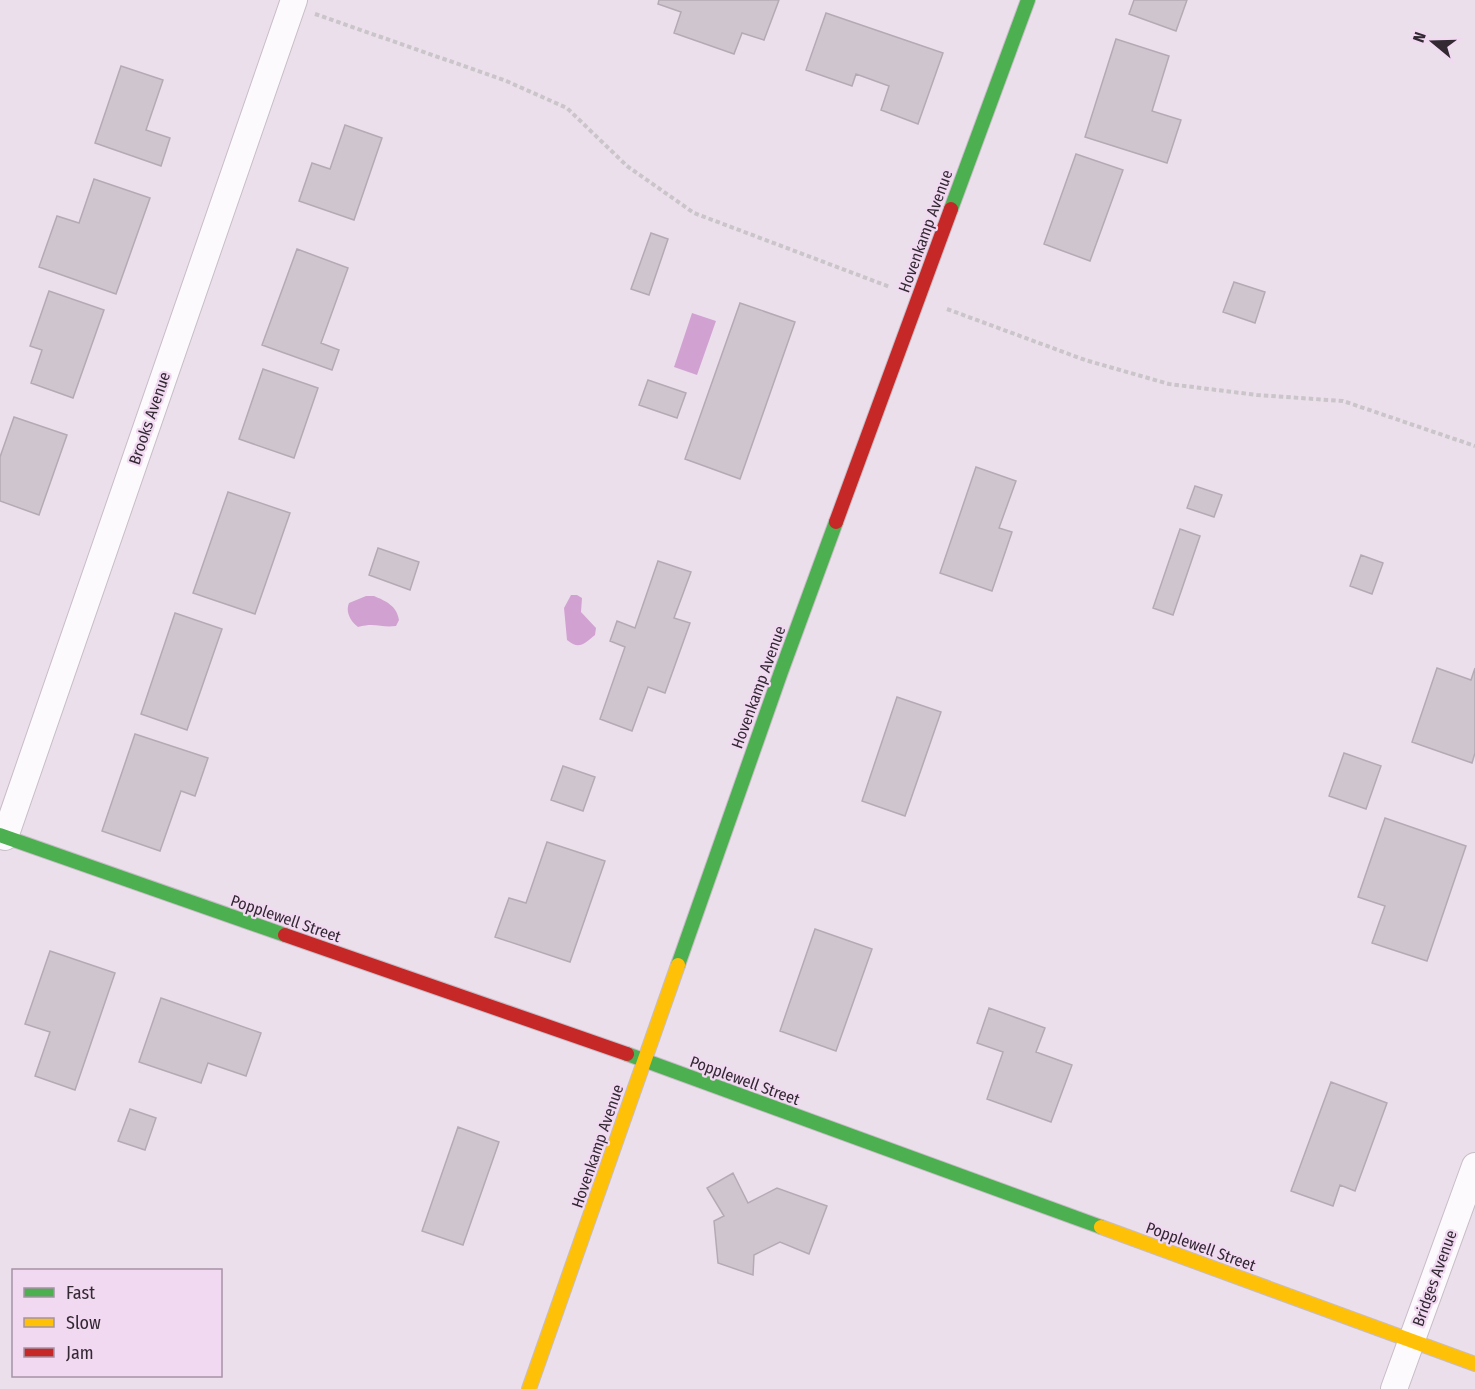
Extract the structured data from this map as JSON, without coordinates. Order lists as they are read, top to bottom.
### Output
{
  "streets": {
    "street": [
      "Hovenkamp Avenue",
      "Brooks Avenue",
      "Popplewell Street",
      "Bridges Avenue"
    ]
  },
  "crossings": [
    ["Hovenkamp Avenue", "Popplewell Street"],
    ["Brooks Avenue", "Popplewell Street"],
    ["Popplewell Street", "Bridges Avenue"]
  ],
  "legend": ["Fast", "Slow", "Jam"],
  "north": "left"
}
